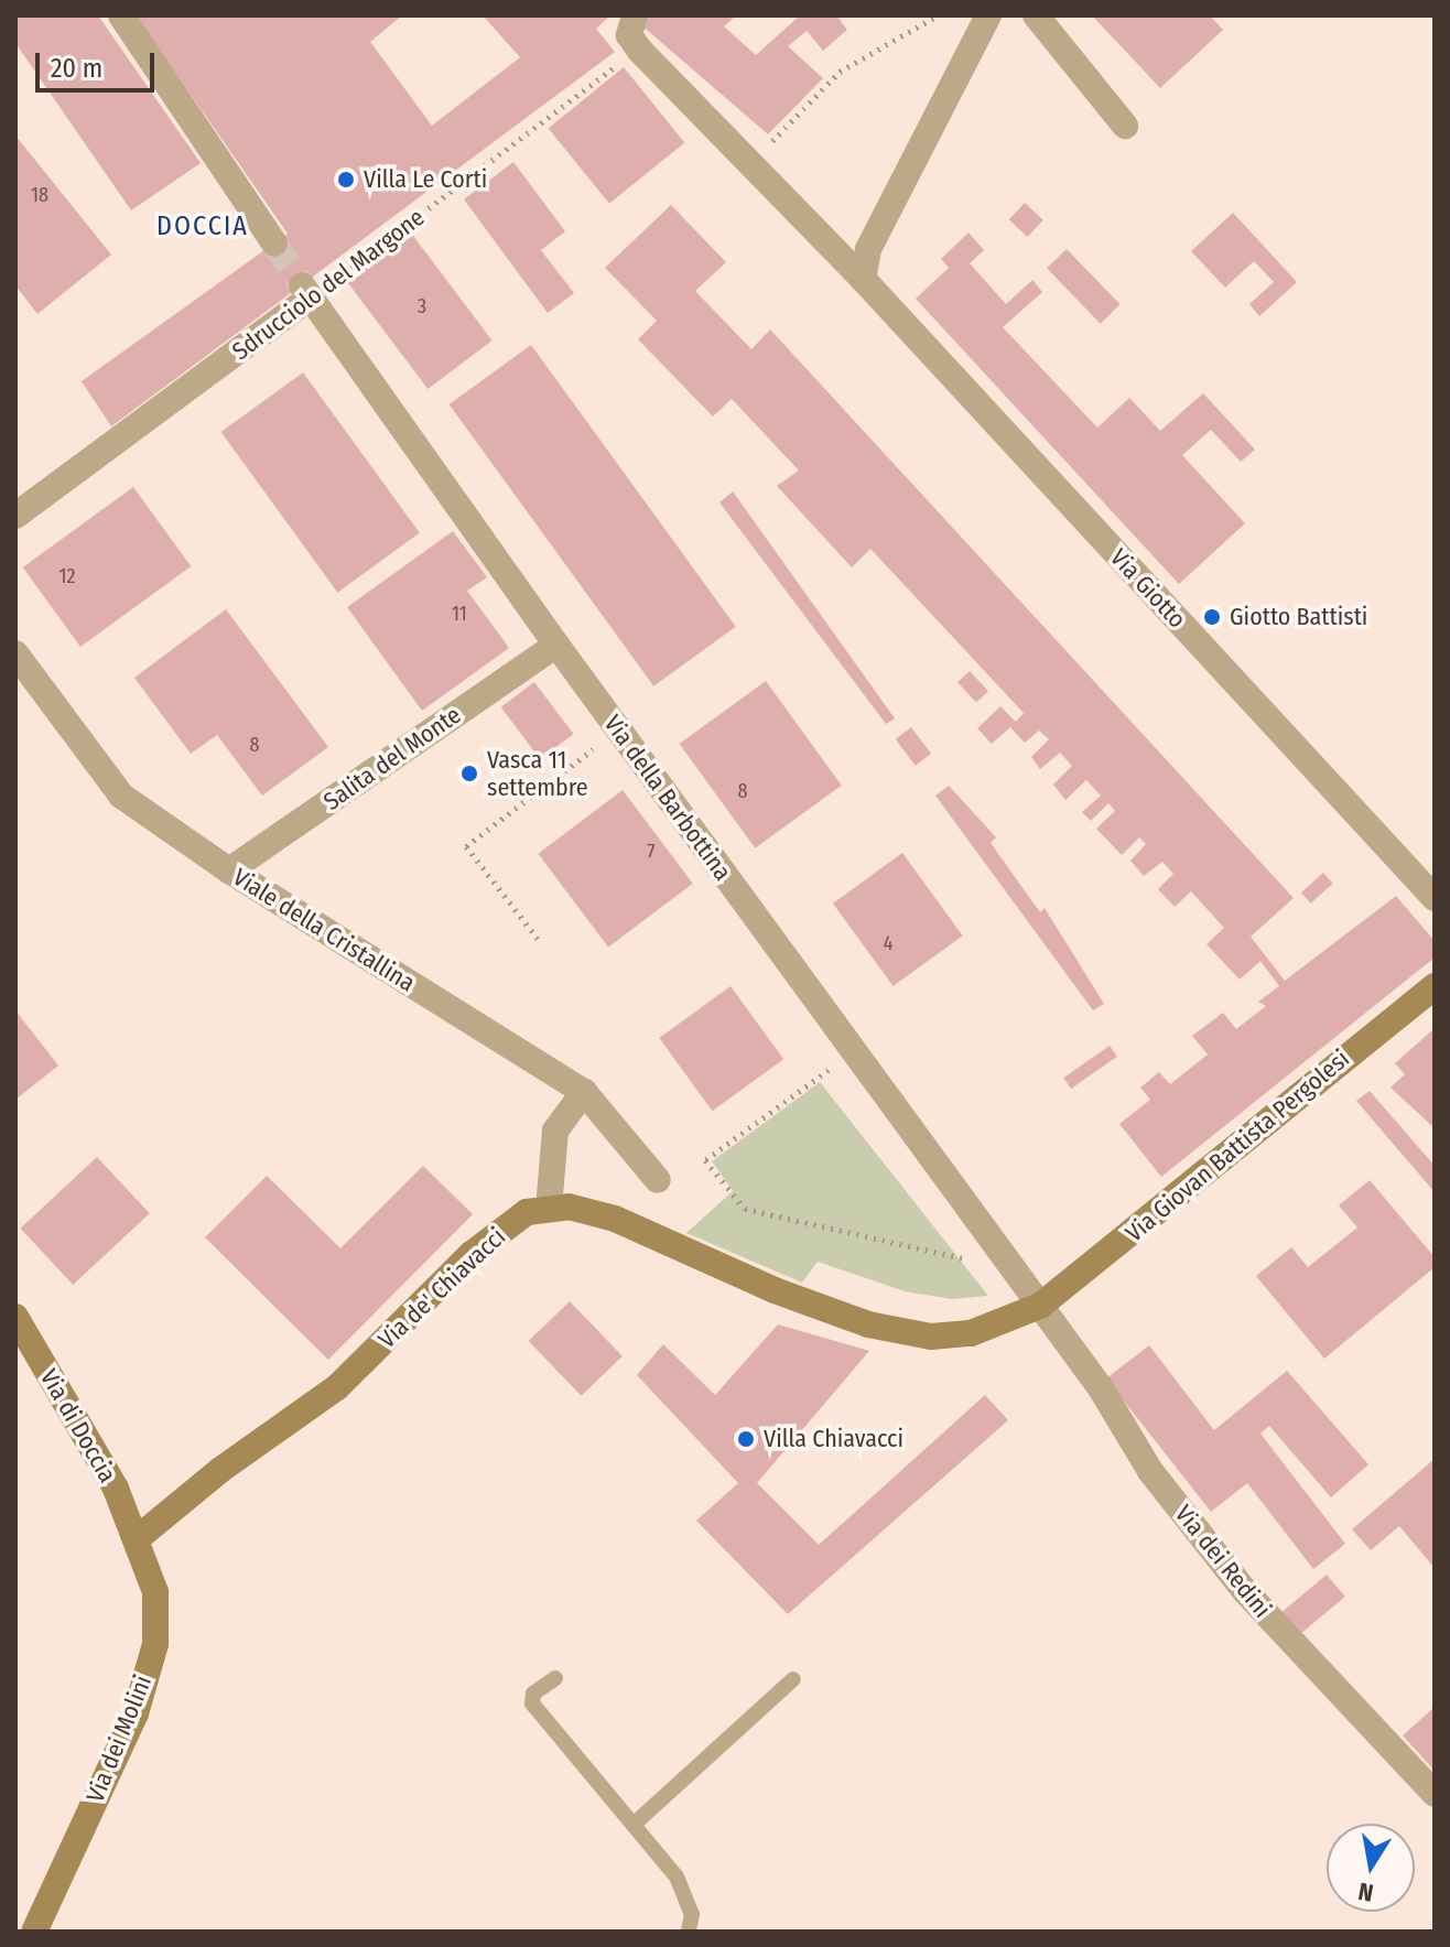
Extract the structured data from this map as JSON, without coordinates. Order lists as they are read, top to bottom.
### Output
{
  "streets": {
    "street": [
      "Sdrucciolo del Margone",
      "Via Giotto",
      "Salita del Monte",
      "Via della Barbottina",
      "Viale della Cristallina",
      "Via Giovan Battista Pergolesi",
      "Via de' Chiavacci",
      "Via di Doccia",
      "Via dei Redini",
      "Via dei Molini"
    ]
  },
  "crossings": [
    ["Sdrucciolo del Margone", "Via Giotto"],
    ["Sdrucciolo del Margone", "Via della Barbottina"],
    ["Salita del Monte", "Via della Barbottina"],
    ["Salita del Monte", "Viale della Cristallina"],
    ["Via della Barbottina", "Via Giovan Battista Pergolesi"],
    ["Via della Barbottina", "Via de' Chiavacci"],
    ["Via della Barbottina", "Via dei Redini"],
    ["Via Giovan Battista Pergolesi", "Via de' Chiavacci"],
    ["Via Giovan Battista Pergolesi", "Via dei Redini"],
    ["Via de' Chiavacci", "Via di Doccia"],
    ["Via de' Chiavacci", "Via dei Redini"],
    ["Via de' Chiavacci", "Via dei Molini"],
    ["Via di Doccia", "Via dei Molini"]
  ],
  "districts": ["DOCCIA"],
  "places": [
    "Villa Le Corti",
    "Giotto Battisti",
    "Vasca 11 settembre",
    "Villa Chiavacci"
  ],
  "house_numbers": [
    "18",
    "3",
    "12",
    "11",
    "8",
    "8",
    "7",
    "4"
  ],
  "scale_bar": "20 m",
  "north": "bottom"
}
